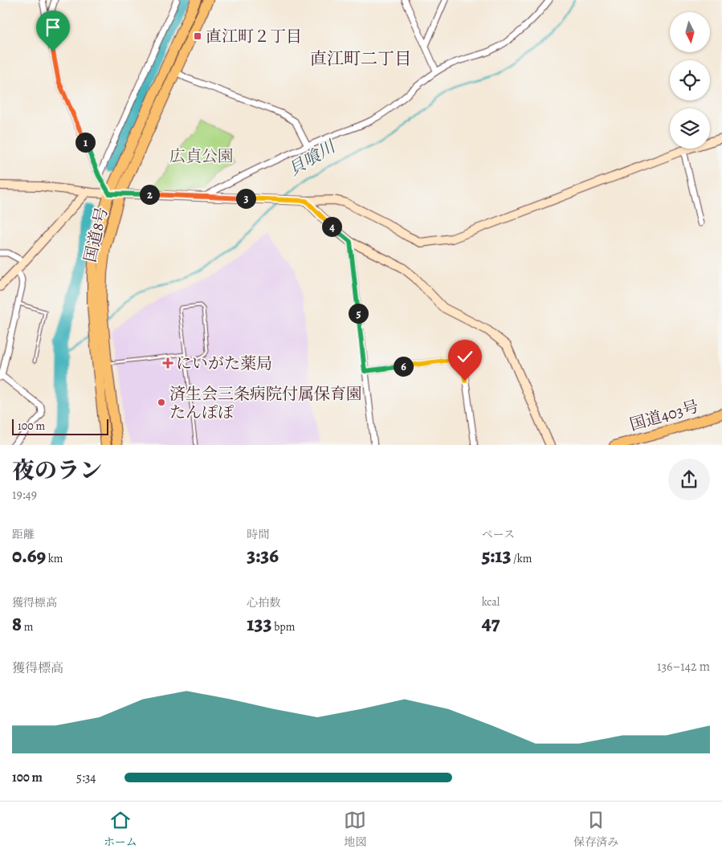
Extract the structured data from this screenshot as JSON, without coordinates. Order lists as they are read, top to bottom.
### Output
{
  "streets": {
    "highway": ["国道8号", "国道403号"]
  },
  "districts": ["直江町二丁目"],
  "water": ["貝喰川"],
  "parks": ["広貞公園"],
  "places": {
    "transit": ["直江町２丁目"],
    "health": ["にいがた薬局"],
    "other": ["済生会三条病院付属保育園 たんぽぽ"]
  },
  "scale_bar": "100 m",
  "north": "bottom",
  "page": {
    "pins": [
      "1",
      "2",
      "3",
      "4",
      "5",
      "6"
    ],
    "scale": "100 m",
    "heading": ["夜のラン", "19:49"],
    "stats": [
      ["距離", "0.69 km"],
      ["時間", "3:36"],
      ["ペース", "5:13 /km"],
      ["獲得標高", "8 m"],
      ["心拍数", "133 bpm"],
      ["kcal", "47"]
    ],
    "chart": ["獲得標高", "136–142 m"],
    "list": [
      {
        "name": "100 m",
        "note": "5:34"
      }
    ],
    "tabs": ["ホーム", "地図", "保存済み"]
  }
}
